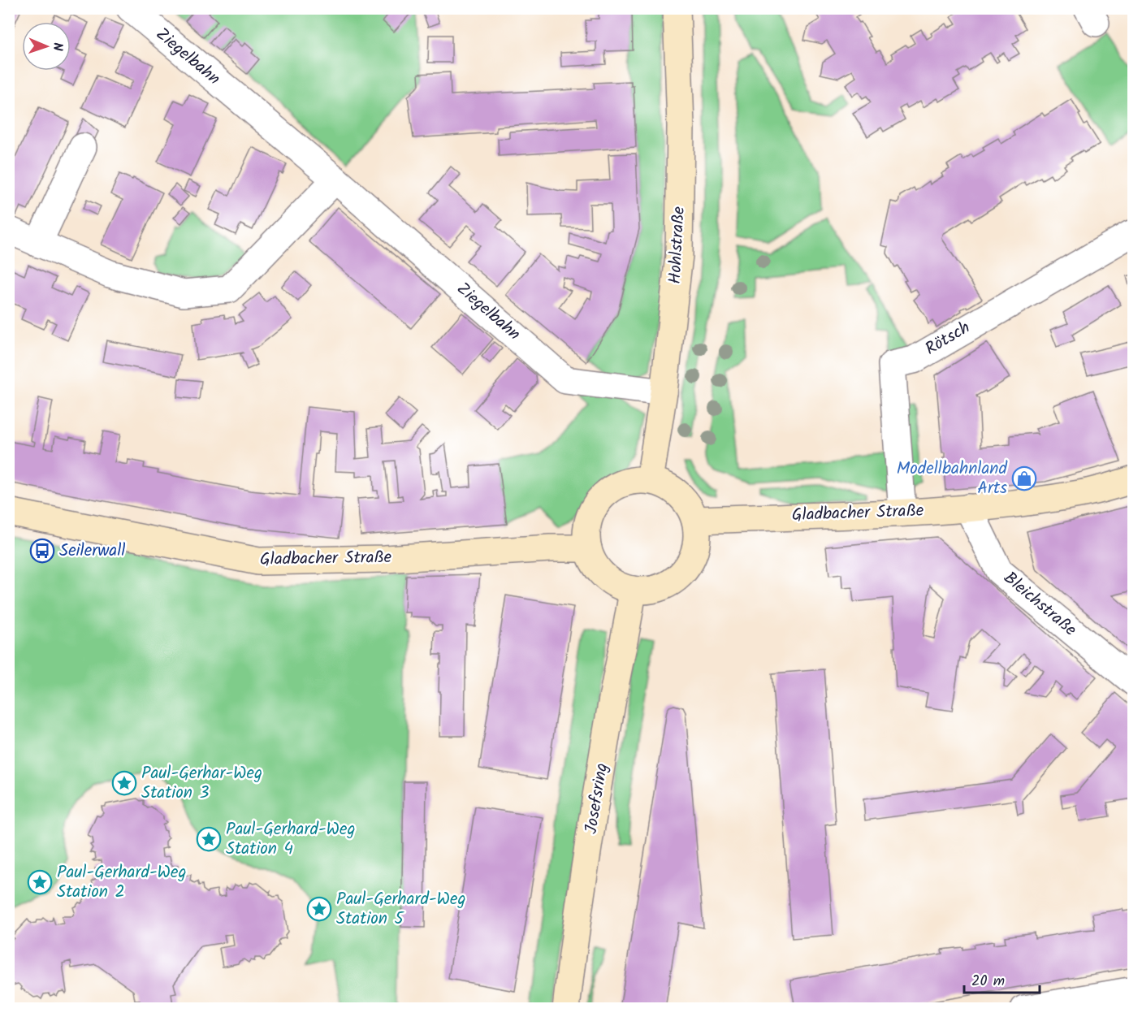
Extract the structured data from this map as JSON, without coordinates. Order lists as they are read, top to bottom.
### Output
{
  "streets": {
    "main road": ["Hohlstraße", "Gladbacher Straße", "Josefsring"],
    "street": ["Ziegelbahn", "Rötsch", "Bleichstraße"]
  },
  "crossings": [
    ["Ziegelbahn", "Hohlstraße"],
    ["Hohlstraße", "Gladbacher Straße"],
    ["Hohlstraße", "Josefsring"],
    ["Rötsch", "Gladbacher Straße"],
    ["Gladbacher Straße", "Bleichstraße"],
    ["Gladbacher Straße", "Josefsring"]
  ],
  "places": {
    "shop": ["Modellbahnland Arts"],
    "bus stop": ["Seilerwall"],
    "place": [
      "Paul-Gerhar-Weg Station 3",
      "Paul-Gerhard-Weg Station 4",
      "Paul-Gerhard-Weg Station 2",
      "Paul-Gerhard-Weg Station 5"
    ]
  },
  "scale_bar": "20 m",
  "north": "right"
}
